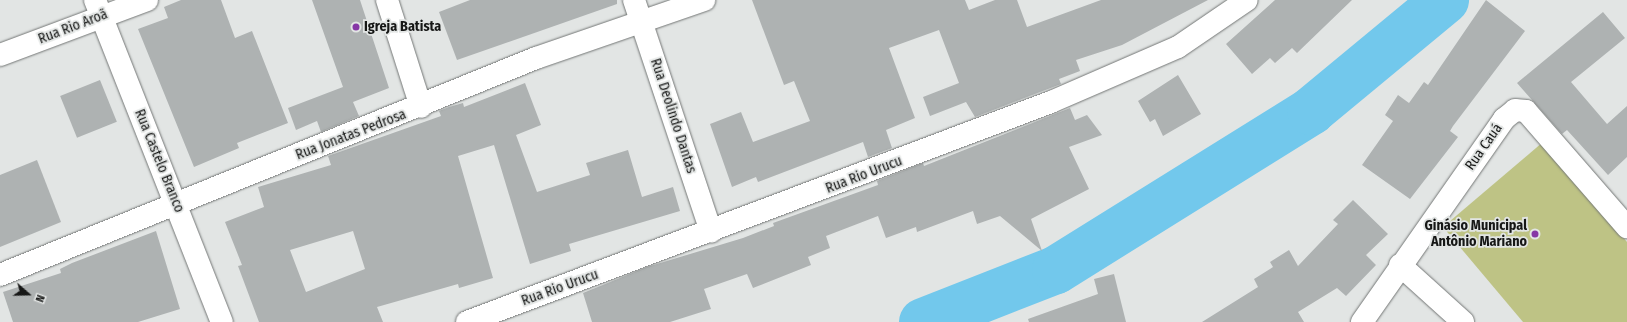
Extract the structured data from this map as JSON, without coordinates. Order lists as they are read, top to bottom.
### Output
{
  "streets": {
    "street": [
      "Rua Rio Aroã",
      "Rua Deolindo Dantas",
      "Rua Jonatas Pedrosa",
      "Rua Cauá",
      "Rua Castelo Branco",
      "Rua Rio Urucu"
    ]
  },
  "crossings": [
    ["Rua Rio Aroã", "Rua Castelo Branco"],
    ["Rua Deolindo Dantas", "Rua Jonatas Pedrosa"],
    ["Rua Deolindo Dantas", "Rua Rio Urucu"],
    ["Rua Jonatas Pedrosa", "Rua Castelo Branco"]
  ],
  "places": ["Igreja Batista", "Ginásio Municipal Antônio Mariano"],
  "north": "right"
}
